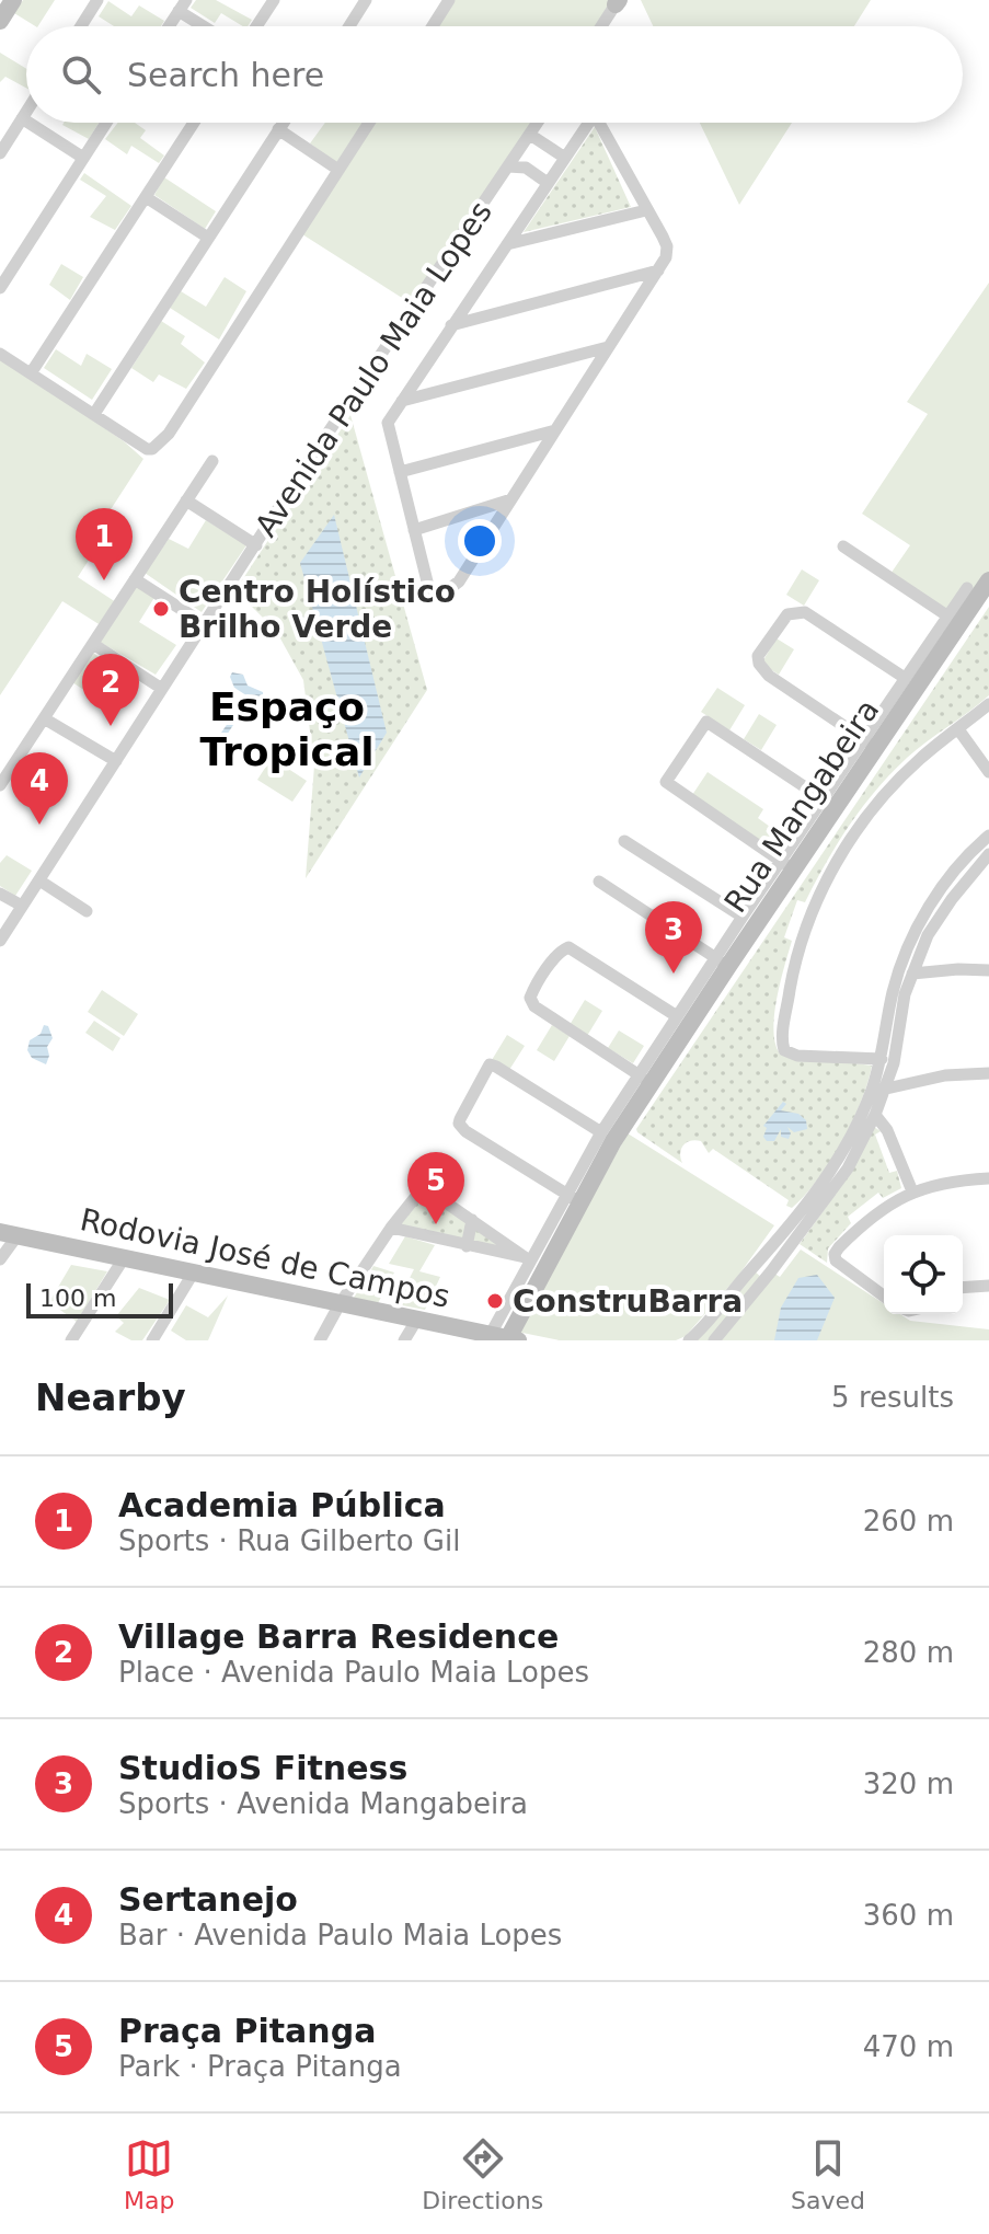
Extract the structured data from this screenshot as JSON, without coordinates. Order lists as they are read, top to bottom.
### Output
{
  "streets": {
    "street": ["Avenida Paulo Maia Lopes", "Rua Mangabeira", "Rodovia José de Campos"]
  },
  "crossings": [
    ["Rua Mangabeira", "Rodovia José de Campos"]
  ],
  "districts": ["Espaço Tropical"],
  "places": ["Centro Holístico Brilho Verde", "ConstruBarra"],
  "scale_bar": "100 m",
  "page": {
    "search": "Search here",
    "pins": [
      "1",
      "2",
      "4",
      "3",
      "5"
    ],
    "scale": "100 m",
    "heading": ["Nearby", "5 results"],
    "list": [
      {
        "mark": "1",
        "name": "Academia Pública",
        "note": "Sports · Rua Gilberto Gil",
        "value": "260 m"
      },
      {
        "mark": "2",
        "name": "Village Barra Residence",
        "note": "Place · Avenida Paulo Maia Lopes",
        "value": "280 m"
      },
      {
        "mark": "3",
        "name": "StudioS Fitness",
        "note": "Sports · Avenida Mangabeira",
        "value": "320 m"
      },
      {
        "mark": "4",
        "name": "Sertanejo",
        "note": "Bar · Avenida Paulo Maia Lopes",
        "value": "360 m"
      },
      {
        "mark": "5",
        "name": "Praça Pitanga",
        "note": "Park · Praça Pitanga",
        "value": "470 m"
      }
    ],
    "nav": ["Map", "Directions", "Saved"]
  }
}
